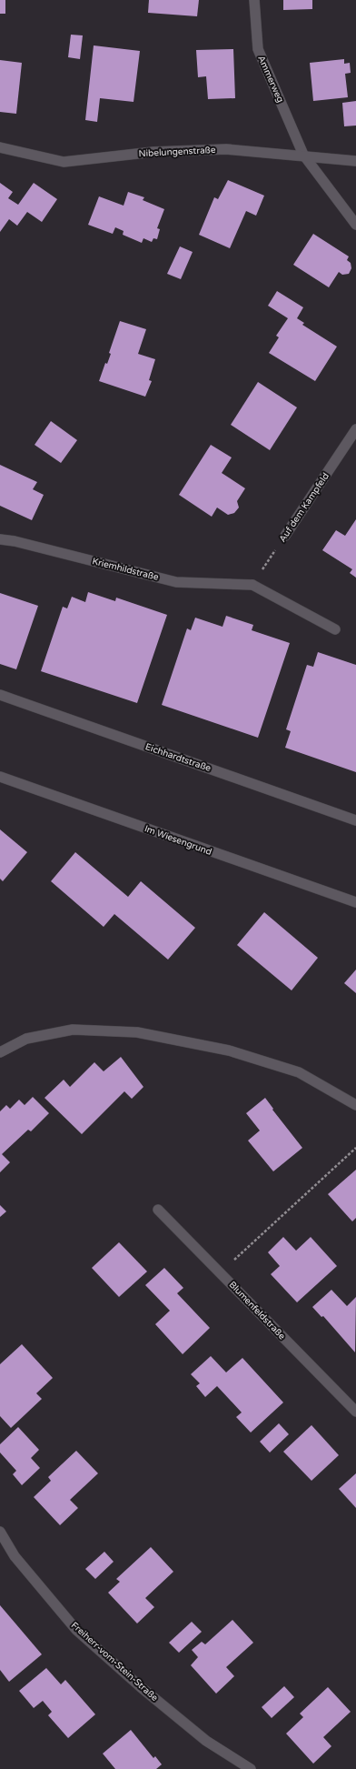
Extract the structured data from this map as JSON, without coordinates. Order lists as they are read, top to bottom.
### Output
{
  "streets": {
    "street": [
      "Ammerweg",
      "Nibelungenstraße",
      "Auf dem Kampfeld",
      "Kriemhildstraße",
      "Eichhardtstraße",
      "Im Wiesengrund",
      "Blumenfeldstraße",
      "Freiherr-vom-Stein-Straße"
    ]
  },
  "crossings": [
    ["Ammerweg", "Nibelungenstraße"],
    ["Auf dem Kampfeld", "Kriemhildstraße"]
  ]
}
